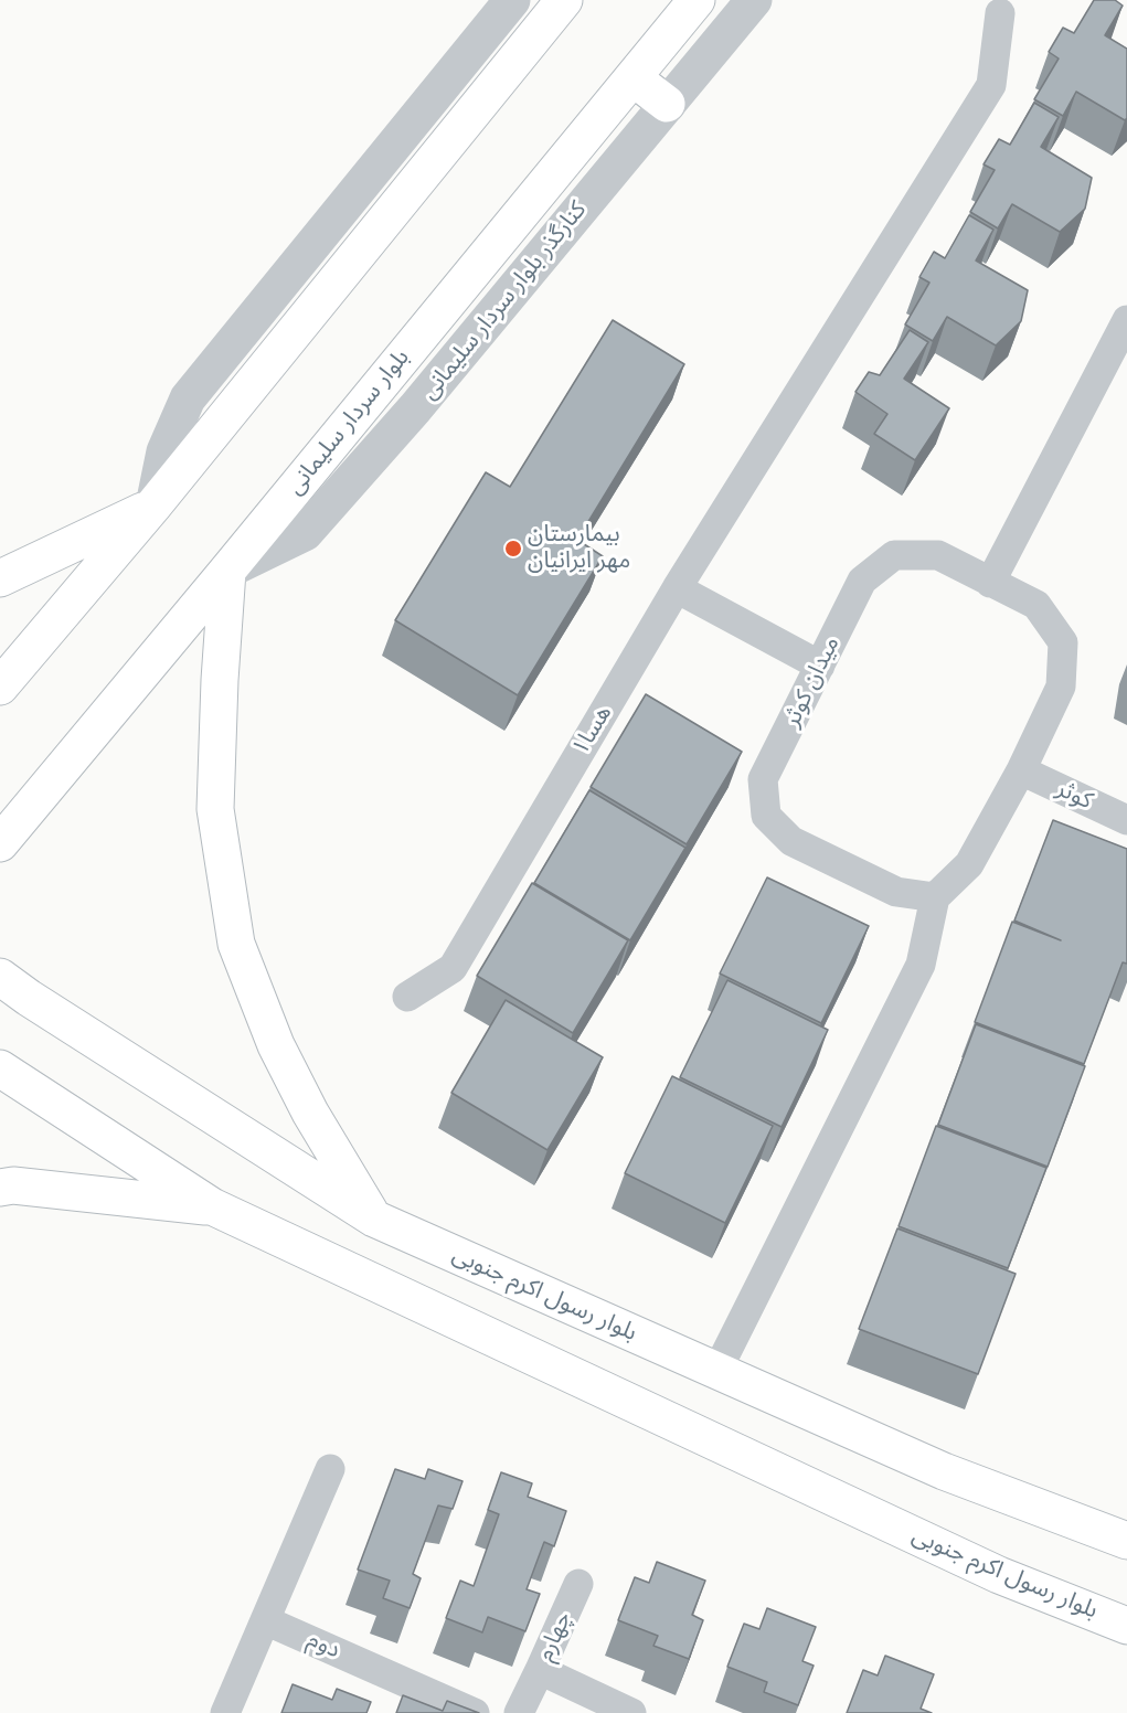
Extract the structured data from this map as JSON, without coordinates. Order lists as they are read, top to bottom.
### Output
{
  "streets": {
    "main road": ["بلوار سردار سلیمانی", "بلوار رسول اکرم جنوبی"],
    "street": [
      "کنارگذر بلوار سردار سلیمانی",
      "میدان کوثر",
      "هسا۱",
      "کوثر",
      "چهارم",
      "دوم"
    ]
  },
  "crossings": [
    ["کنارگذر بلوار سردار سلیمانی", "بلوار سردار سلیمانی"],
    ["میدان کوثر", "کوثر"]
  ],
  "places": ["بیمارستان مهر ایرانیان"]
}
